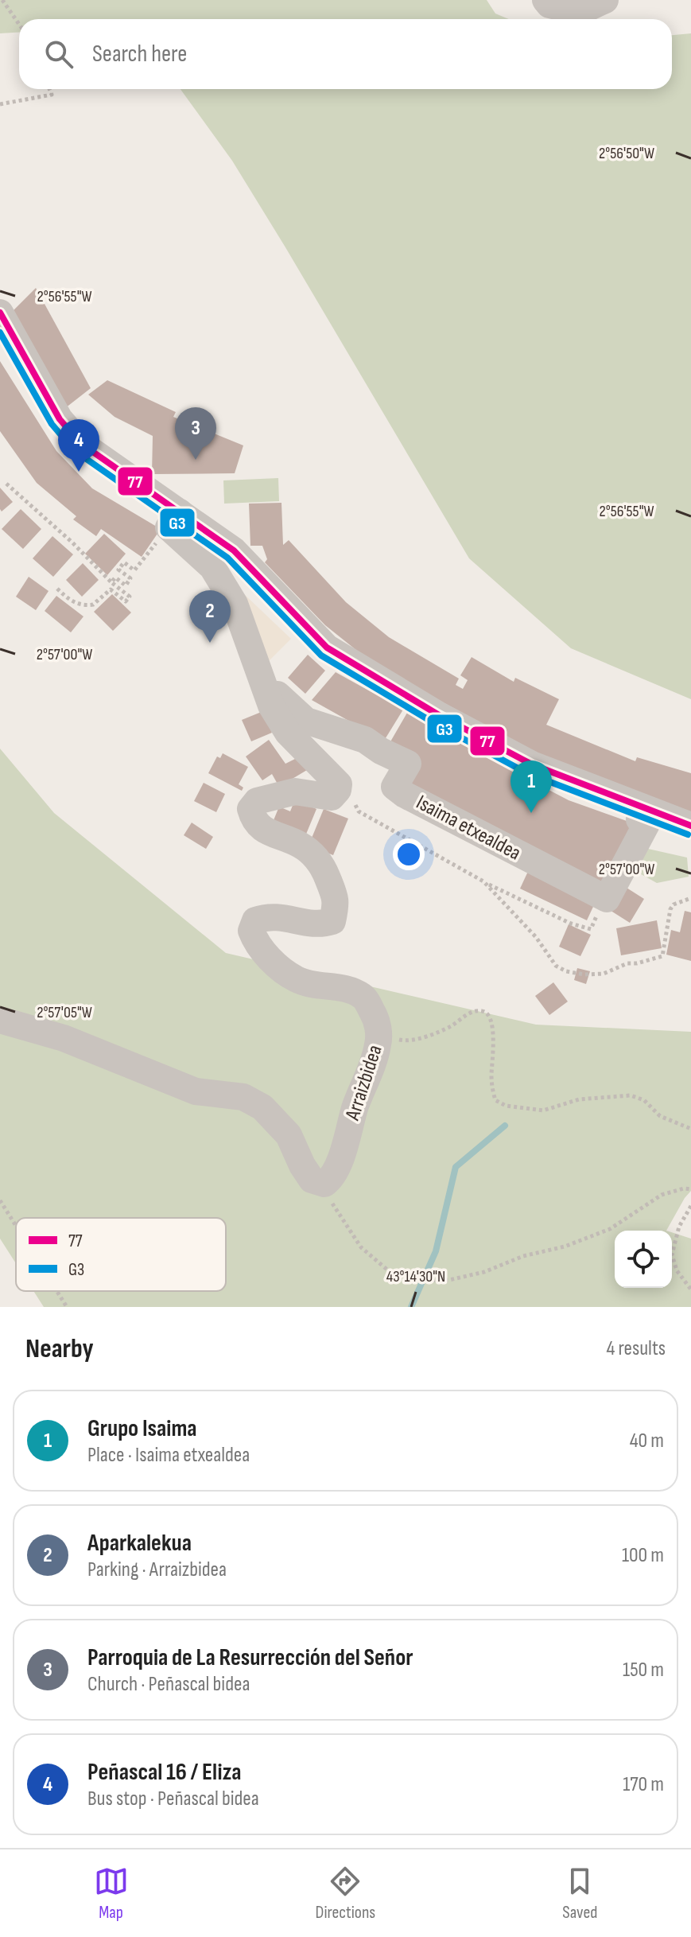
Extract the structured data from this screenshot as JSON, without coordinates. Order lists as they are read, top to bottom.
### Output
{
  "streets": {
    "street": ["Isaima etxealdea", "Arraizbidea"]
  },
  "lines": ["transit line 77", "transit line G3"],
  "legend": ["77", "G3"],
  "page": {
    "search": "Search here",
    "pins": [
      "3",
      "4",
      "2",
      "1"
    ],
    "heading": ["Nearby", "4 results"],
    "list": [
      {
        "mark": "1",
        "name": "Grupo Isaima",
        "note": "Place · Isaima etxealdea",
        "value": "40 m"
      },
      {
        "mark": "2",
        "name": "Aparkalekua",
        "note": "Parking · Arraizbidea",
        "value": "100 m"
      },
      {
        "mark": "3",
        "name": "Parroquia de La Resurrección del Señor",
        "note": "Church · Peñascal bidea",
        "value": "150 m"
      },
      {
        "mark": "4",
        "name": "Peñascal 16 / Eliza",
        "note": "Bus stop · Peñascal bidea",
        "value": "170 m"
      }
    ],
    "nav": ["Map", "Directions", "Saved"]
  },
  "coordinates": [
    "2°56'50\"W",
    "2°56'55\"W",
    "2°57'00\"W",
    "2°57'05\"W",
    "43°14'30\"N"
  ]
}
